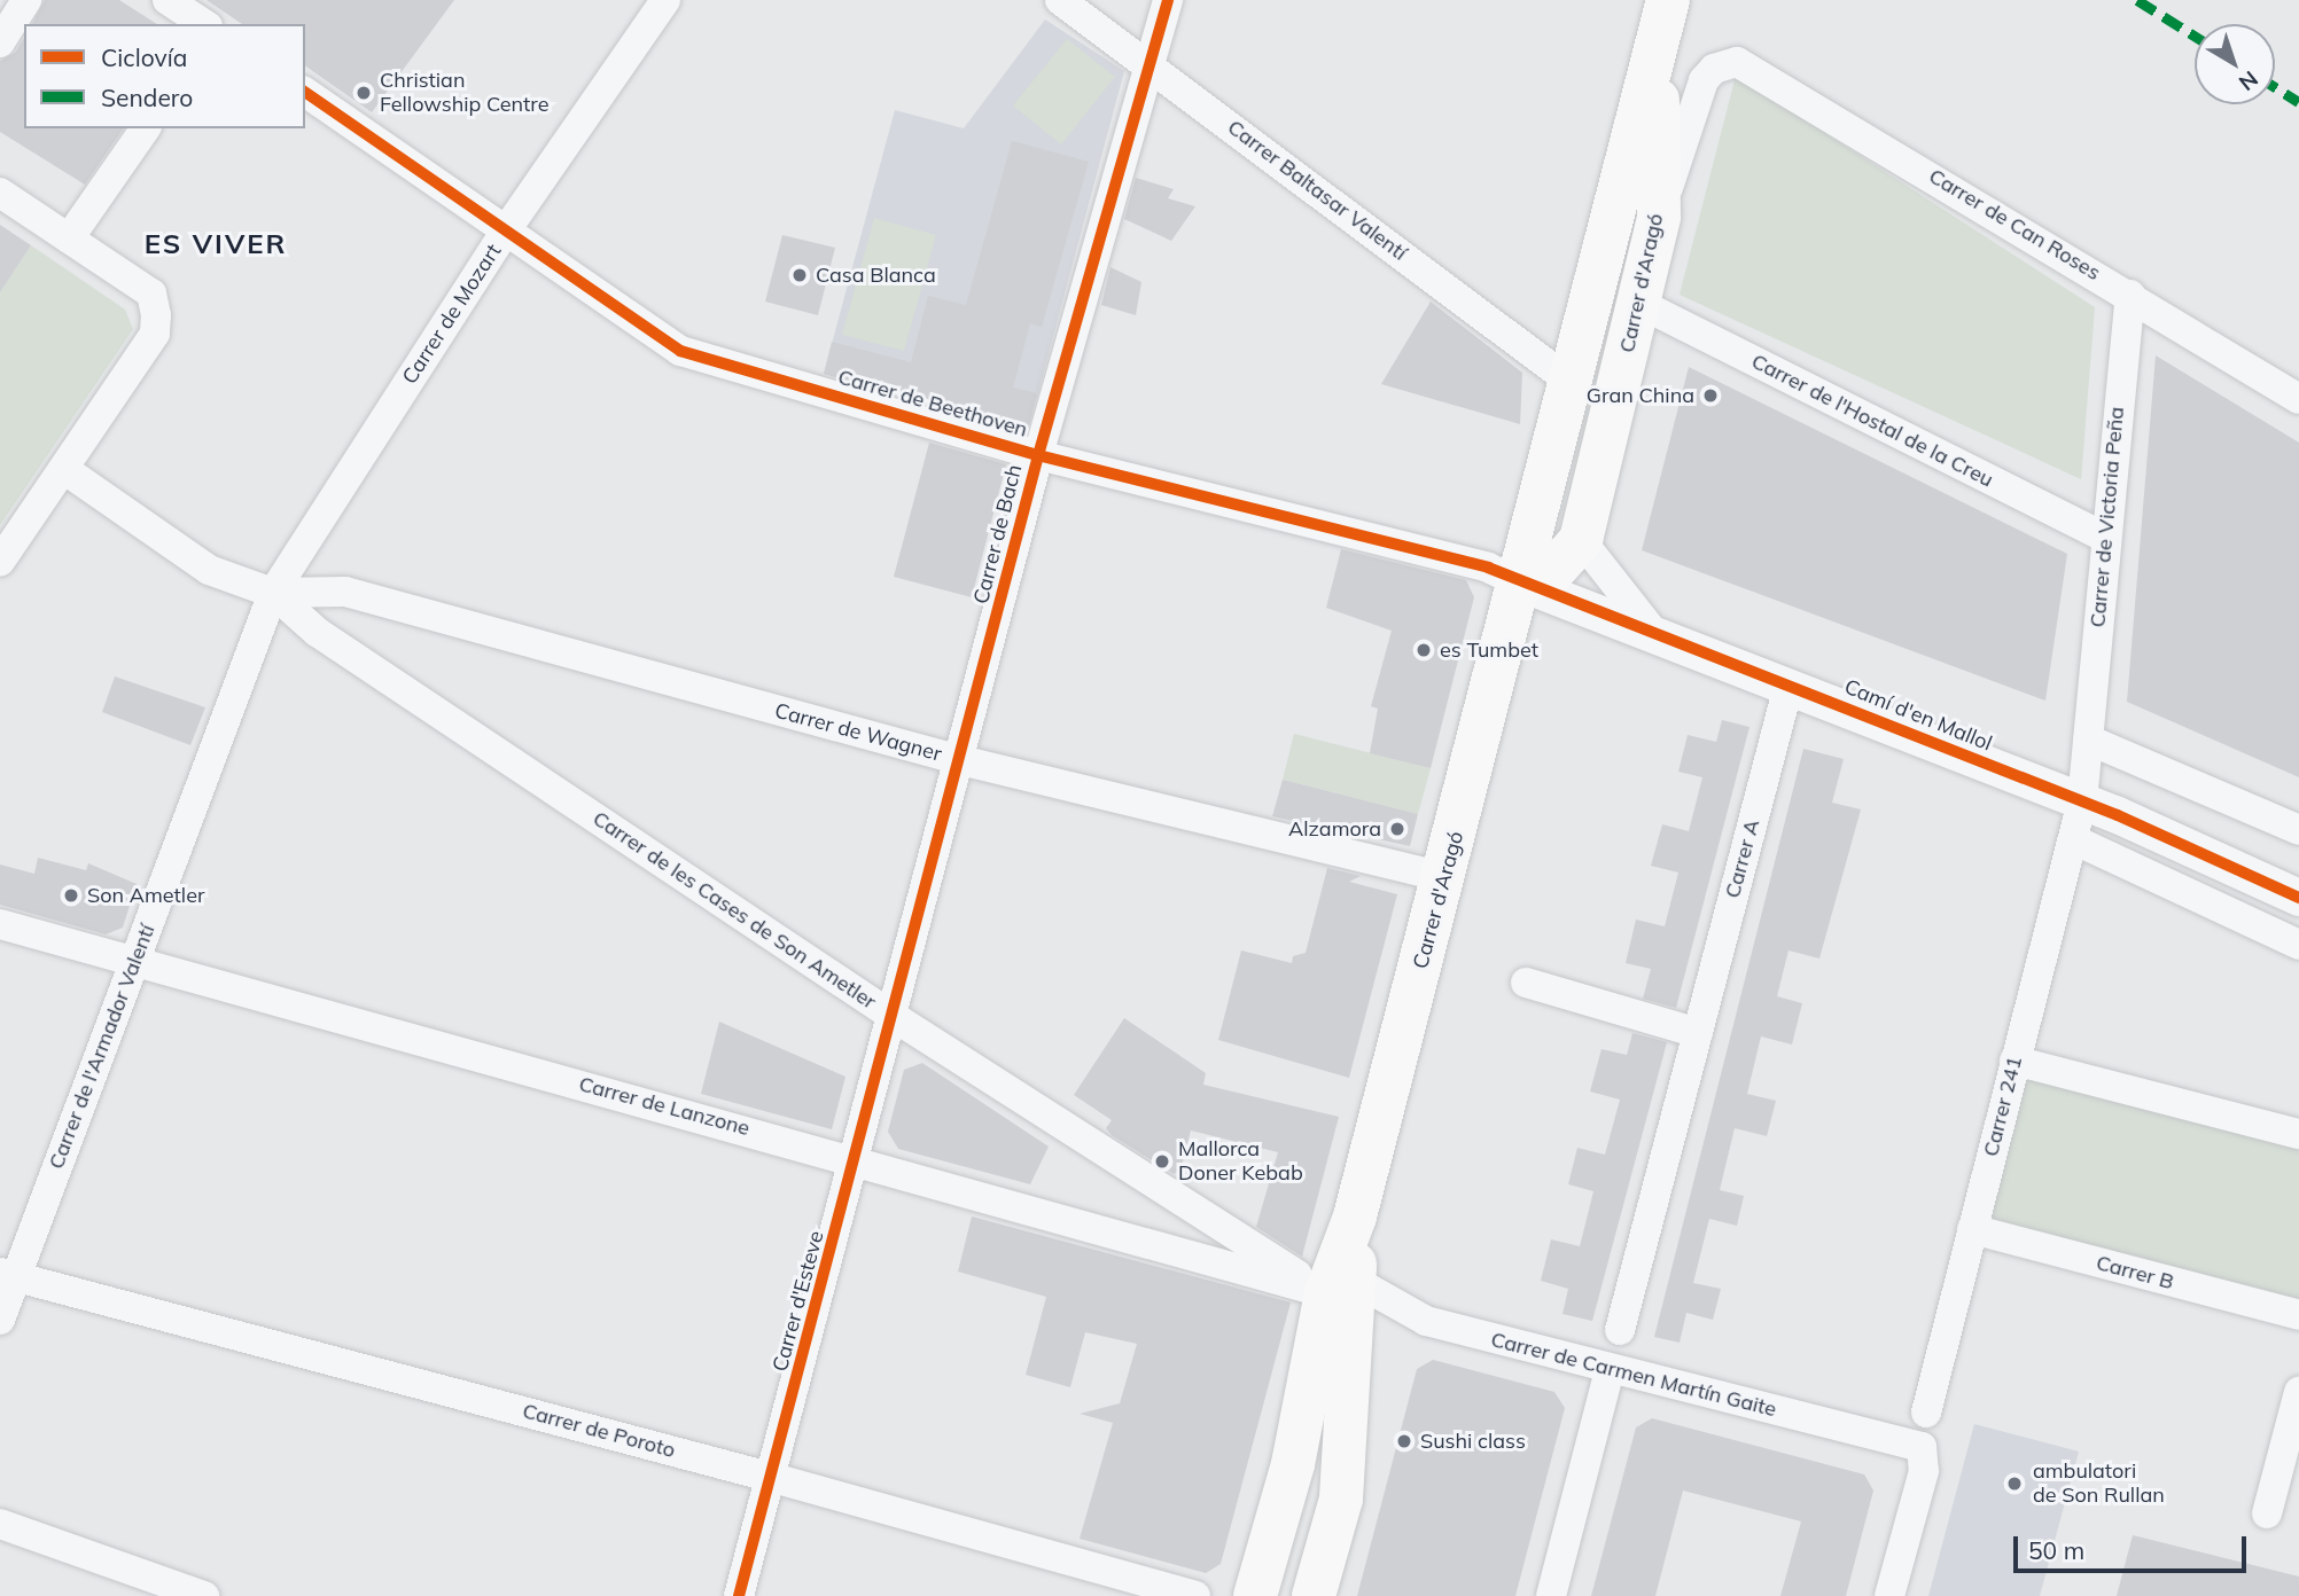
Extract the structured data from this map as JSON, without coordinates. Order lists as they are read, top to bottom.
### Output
{
  "streets": {
    "main road": ["Carrer d'Aragó"],
    "street": [
      "Carrer Baltasar Valentí",
      "Carrer de Can Roses",
      "Carrer de Mozart",
      "Carrer de Beethoven",
      "Carrer de l'Hostal de la Creu",
      "Carrer de Victoria Peña",
      "Carrer de Bach",
      "Camí d'en Mallol",
      "Carrer de Wagner",
      "Carrer A",
      "Carrer de les Cases de Son Ametler",
      "Carrer de l'Armador Valentí",
      "Carrer de Lanzone",
      "Carrer 241",
      "Carrer B",
      "Carrer d'Esteve",
      "Carrer de Carmen Martín Gaite",
      "Carrer de Poroto"
    ]
  },
  "crossings": [
    ["Carrer Baltasar Valentí", "Carrer d'Aragó"],
    ["Carrer Baltasar Valentí", "Carrer de Bach"],
    ["Carrer de Can Roses", "Carrer d'Aragó"],
    ["Carrer de Can Roses", "Carrer de Victoria Peña"],
    ["Carrer d'Aragó", "Carrer de Beethoven"],
    ["Carrer d'Aragó", "Carrer de l'Hostal de la Creu"],
    ["Carrer d'Aragó", "Camí d'en Mallol"],
    ["Carrer d'Aragó", "Carrer de Wagner"],
    ["Carrer d'Aragó", "Carrer de les Cases de Son Ametler"],
    ["Carrer d'Aragó", "Carrer de Lanzone"],
    ["Carrer d'Aragó", "Carrer de Carmen Martín Gaite"],
    ["Carrer de Mozart", "Carrer de Beethoven"],
    ["Carrer de Mozart", "Carrer de Wagner"],
    ["Carrer de Mozart", "Carrer de les Cases de Son Ametler"],
    ["Carrer de Mozart", "Carrer de l'Armador Valentí"],
    ["Carrer de Beethoven", "Carrer de Bach"],
    ["Carrer de Beethoven", "Camí d'en Mallol"],
    ["Carrer de l'Hostal de la Creu", "Carrer de Victoria Peña"],
    ["Carrer de Victoria Peña", "Camí d'en Mallol"],
    ["Carrer de Victoria Peña", "Carrer 241"],
    ["Carrer de Bach", "Carrer de Wagner"],
    ["Carrer de Bach", "Carrer de les Cases de Son Ametler"],
    ["Carrer de Bach", "Carrer d'Esteve"],
    ["Camí d'en Mallol", "Carrer A"],
    ["Camí d'en Mallol", "Carrer 241"],
    ["Carrer de Wagner", "Carrer de les Cases de Son Ametler"],
    ["Carrer de Wagner", "Carrer de l'Armador Valentí"],
    ["Carrer de les Cases de Son Ametler", "Carrer de l'Armador Valentí"],
    ["Carrer de les Cases de Son Ametler", "Carrer de Lanzone"],
    ["Carrer de les Cases de Son Ametler", "Carrer d'Esteve"],
    ["Carrer de les Cases de Son Ametler", "Carrer de Carmen Martín Gaite"],
    ["Carrer de l'Armador Valentí", "Carrer de Lanzone"],
    ["Carrer de l'Armador Valentí", "Carrer de Poroto"],
    ["Carrer de Lanzone", "Carrer d'Esteve"],
    ["Carrer de Lanzone", "Carrer de Carmen Martín Gaite"],
    ["Carrer 241", "Carrer B"],
    ["Carrer d'Esteve", "Carrer de Poroto"]
  ],
  "districts": ["ES VIVER"],
  "places": [
    "Christian Fellowship Centre",
    "Casa Blanca",
    "Gran China",
    "es Tumbet",
    "Alzamora",
    "Son Ametler",
    "Mallorca Doner Kebab",
    "Sushi class",
    "ambulatori de Son Rullan"
  ],
  "legend": ["Ciclovía", "Sendero"],
  "scale_bar": "50 m",
  "north": "bottom right"
}
